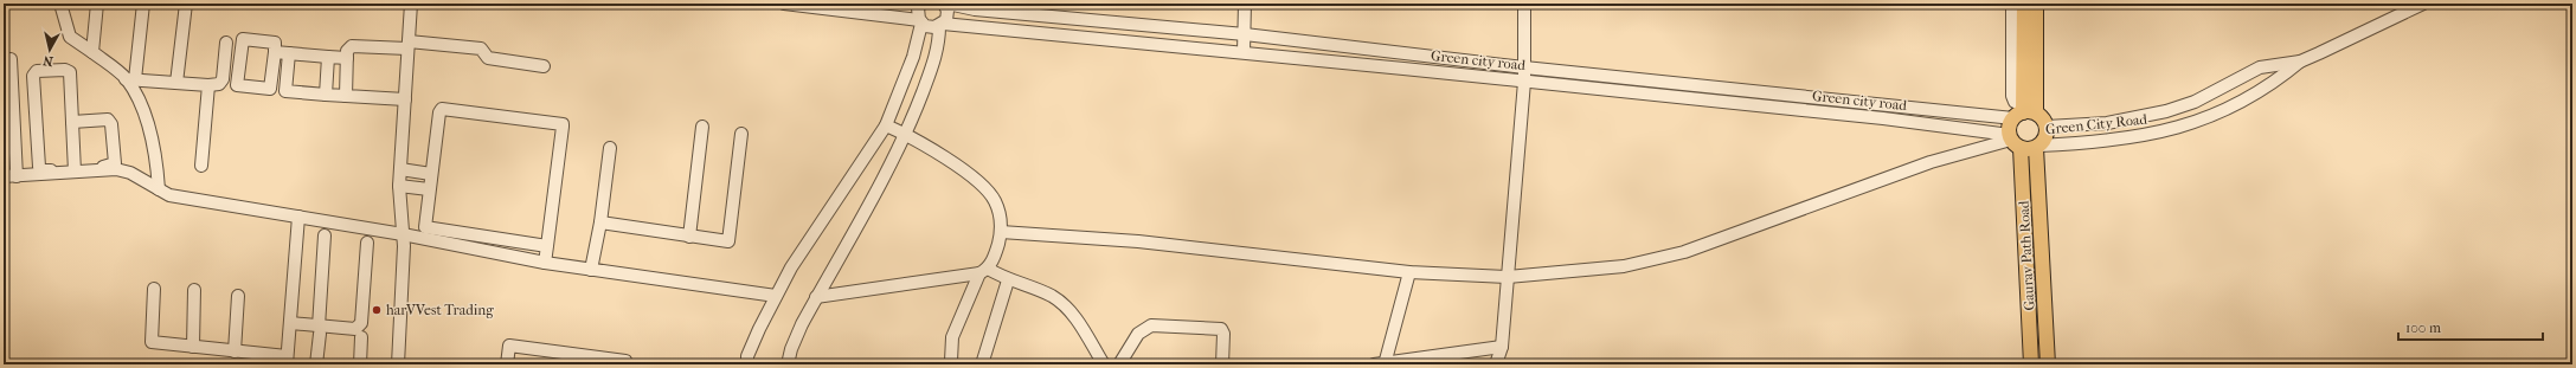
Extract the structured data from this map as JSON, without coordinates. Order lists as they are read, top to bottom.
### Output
{
  "streets": {
    "main road": ["Gaurav Path Road"],
    "street": ["Green city road", "Green City Road"]
  },
  "crossings": [
    ["Green city road", "Green City Road"],
    ["Green city road", "Gaurav Path Road"],
    ["Green City Road", "Gaurav Path Road"]
  ],
  "places": ["harVVest Trading"],
  "scale_bar": "100 m",
  "north": "bottom"
}
